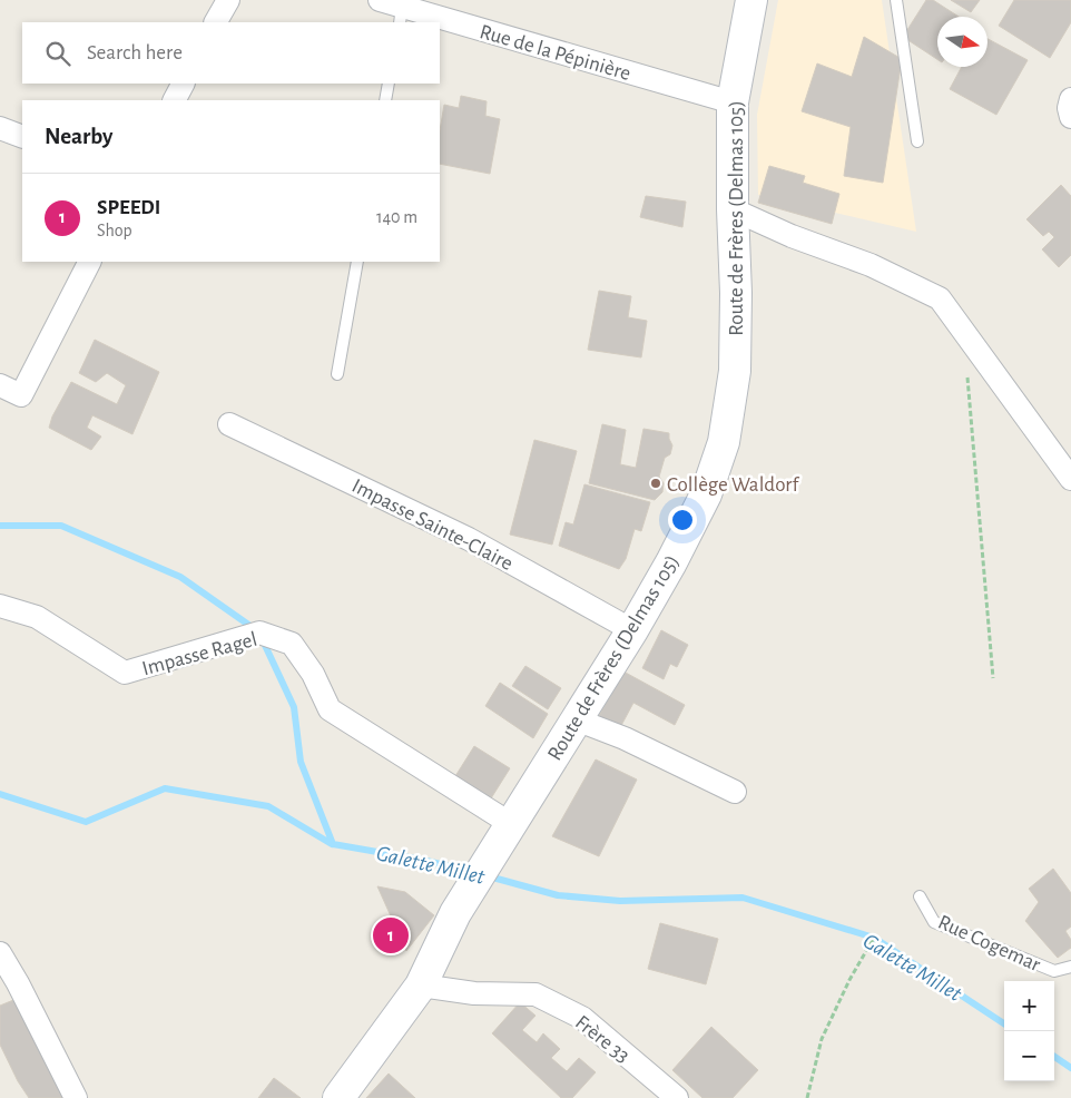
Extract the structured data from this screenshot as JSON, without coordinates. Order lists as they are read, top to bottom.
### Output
{
  "streets": {
    "main road": ["Route de Frères (Delmas 105)"],
    "street": [
      "Rue de la Pépinière",
      "Impasse Sainte-Claire",
      "Impasse Ragel",
      "Frère 33"
    ],
    "lane": ["Rue Cogemar"]
  },
  "crossings": [
    ["Rue de la Pépinière", "Route de Frères (Delmas 105)"],
    ["Route de Frères (Delmas 105)", "Impasse Sainte-Claire"],
    ["Route de Frères (Delmas 105)", "Impasse Ragel"],
    ["Route de Frères (Delmas 105)", "Frère 33"]
  ],
  "water": ["Galette Millet"],
  "places": ["Collège Waldorf"],
  "north": "right",
  "page": {
    "search": "Search here",
    "heading": "Nearby",
    "list": [
      {
        "mark": "1",
        "name": "SPEEDI",
        "note": "Shop",
        "value": "140 m"
      }
    ],
    "pins": "1",
    "map_buttons": ["+", "−"]
  }
}
